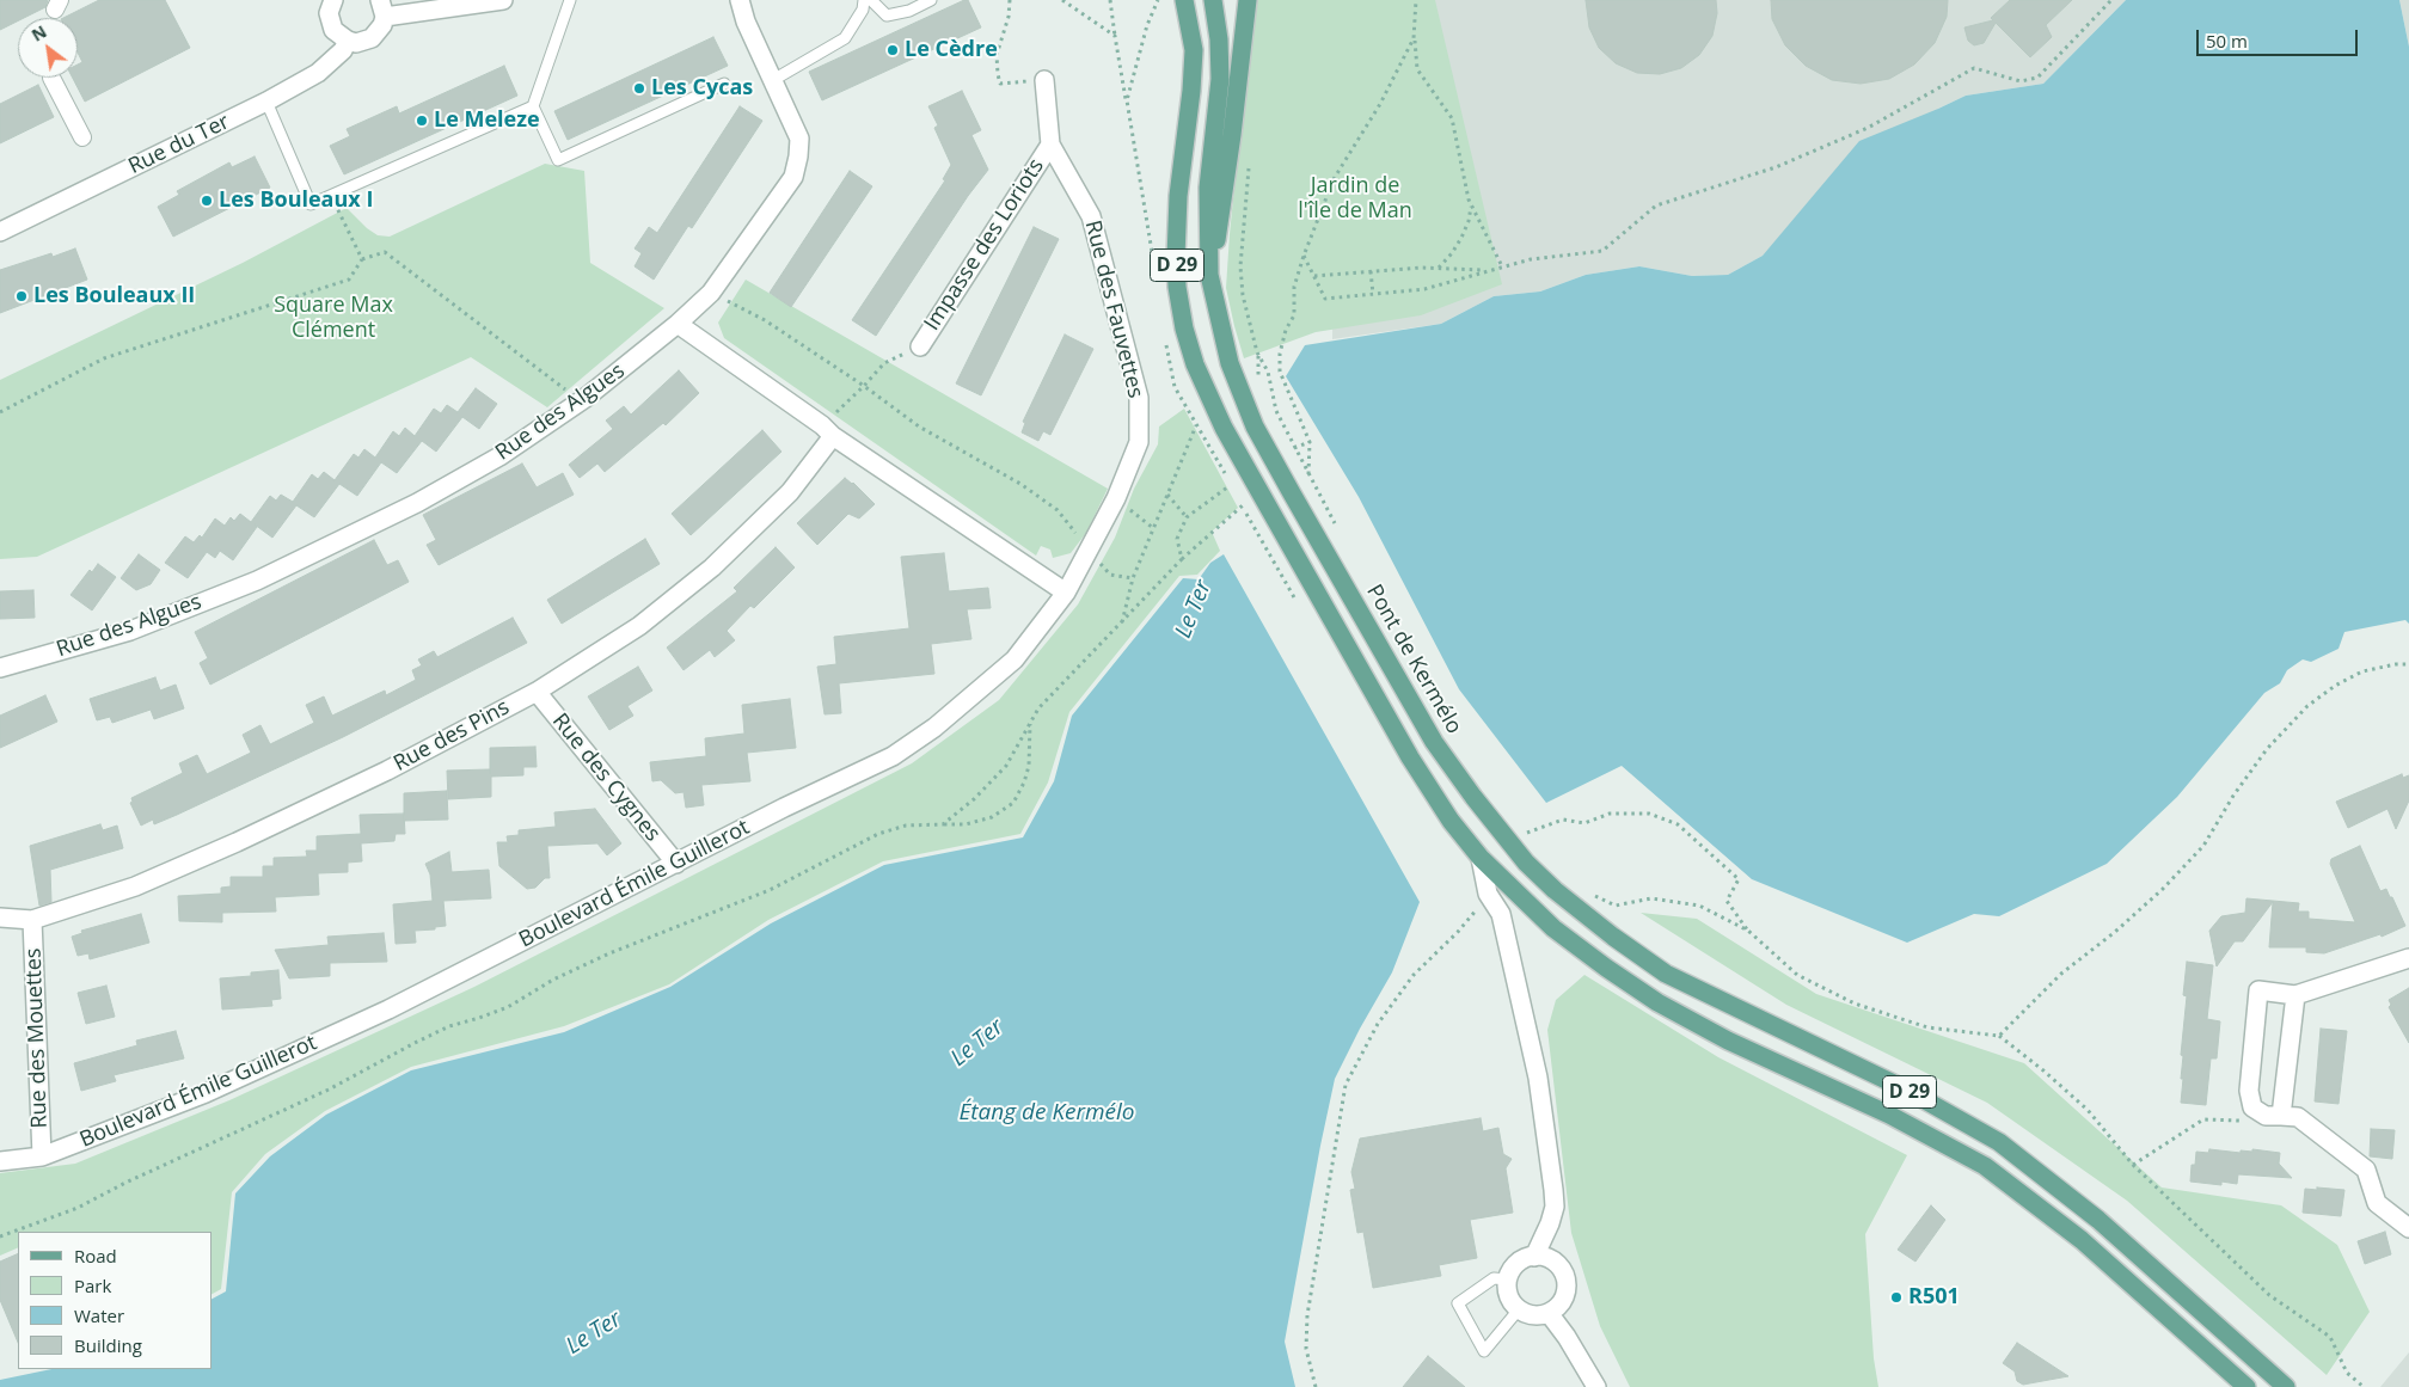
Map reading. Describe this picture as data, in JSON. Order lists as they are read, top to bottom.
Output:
{
  "streets": {
    "main road": ["D 29", "Pont de Kermélo"],
    "street": [
      "Rue du Ter",
      "Impasse des Loriots",
      "Rue des Fauvettes",
      "Rue des Algues",
      "Rue des Pins",
      "Rue des Cygnes",
      "Boulevard Émile Guillerot",
      "Rue des Mouettes"
    ]
  },
  "crossings": [
    ["Impasse des Loriots", "Rue des Fauvettes"],
    ["D 29", "Pont de Kermélo"],
    ["Rue des Fauvettes", "Boulevard Émile Guillerot"],
    ["Rue des Pins", "Rue des Cygnes"],
    ["Rue des Pins", "Rue des Mouettes"],
    ["Rue des Cygnes", "Boulevard Émile Guillerot"],
    ["Boulevard Émile Guillerot", "Rue des Mouettes"]
  ],
  "water": ["Le Ter", "Étang de Kermélo"],
  "parks": ["Jardin de l'île de Man", "Square Max Clément"],
  "places": [
    "Le Cèdre",
    "Les Cycas",
    "Le Meleze",
    "Les Bouleaux I",
    "Les Bouleaux II",
    "R501"
  ],
  "legend": [
    "Road",
    "Park",
    "Water",
    "Building"
  ],
  "scale_bar": "50 m",
  "north": "top left"
}
